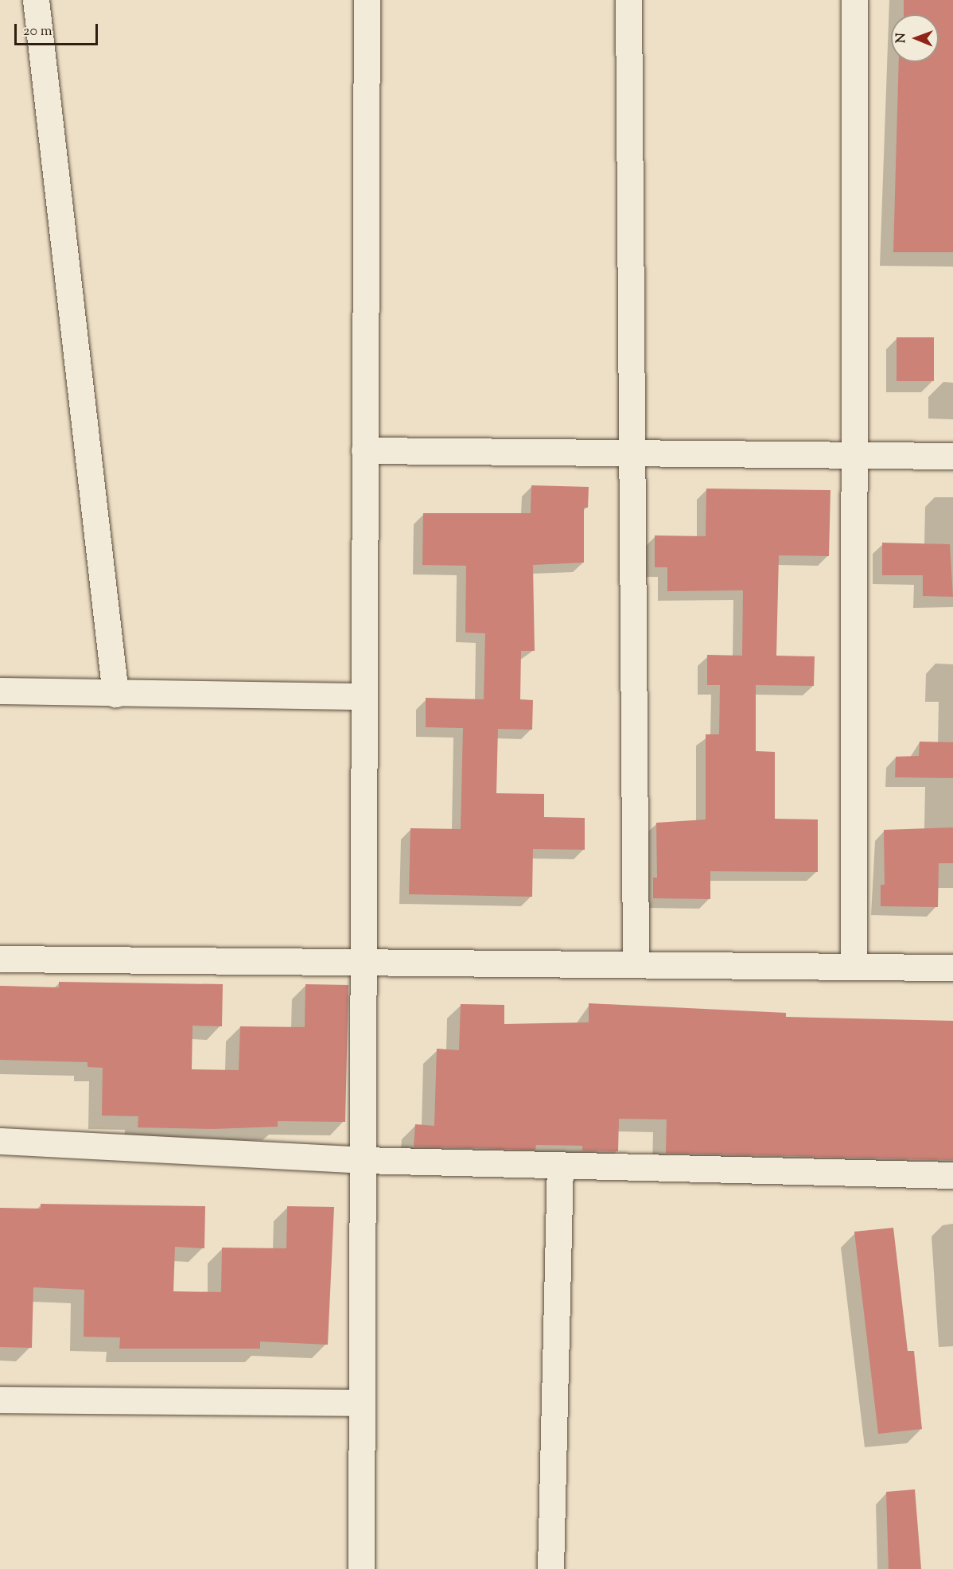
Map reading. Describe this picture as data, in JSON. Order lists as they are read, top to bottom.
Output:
{
  "scale_bar": "20 m",
  "north": "left"
}
